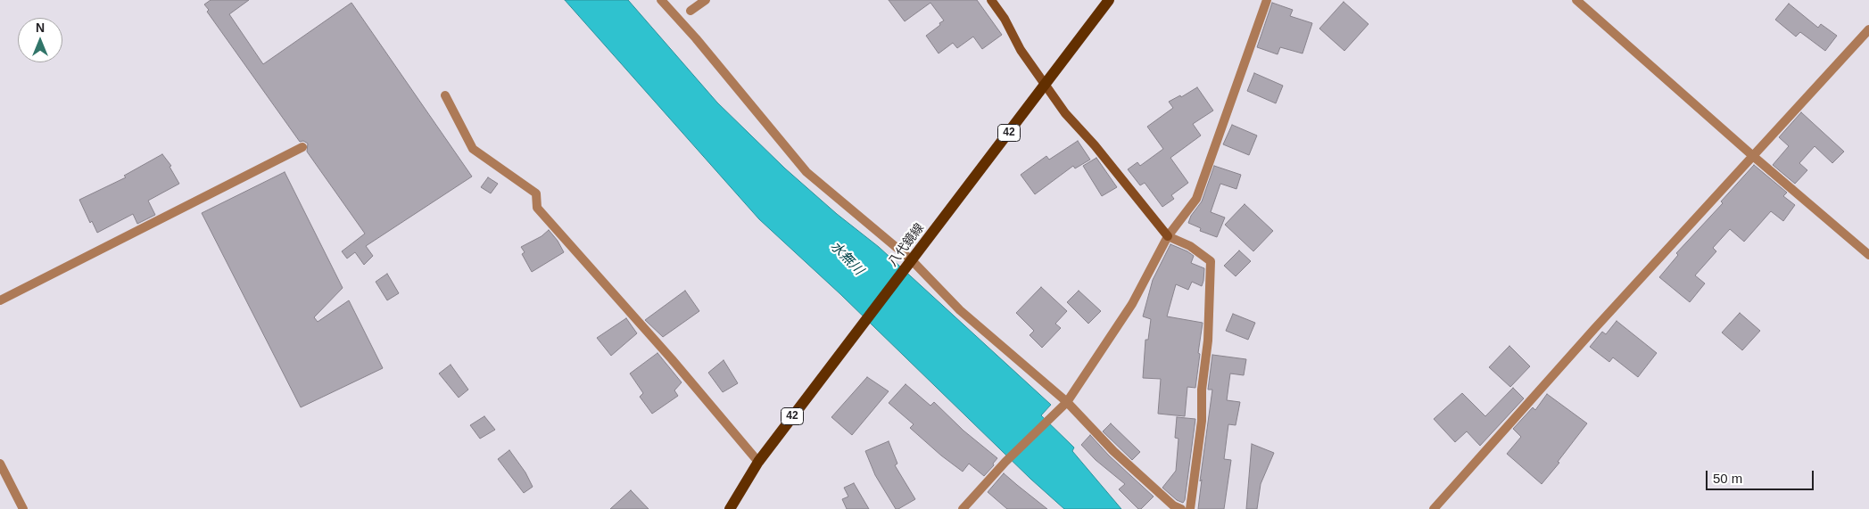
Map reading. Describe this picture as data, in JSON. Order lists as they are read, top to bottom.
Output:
{
  "streets": {
    "main road": ["42", "八代鏡線"]
  },
  "water": ["水無川"],
  "scale_bar": "50 m",
  "north": "top"
}
